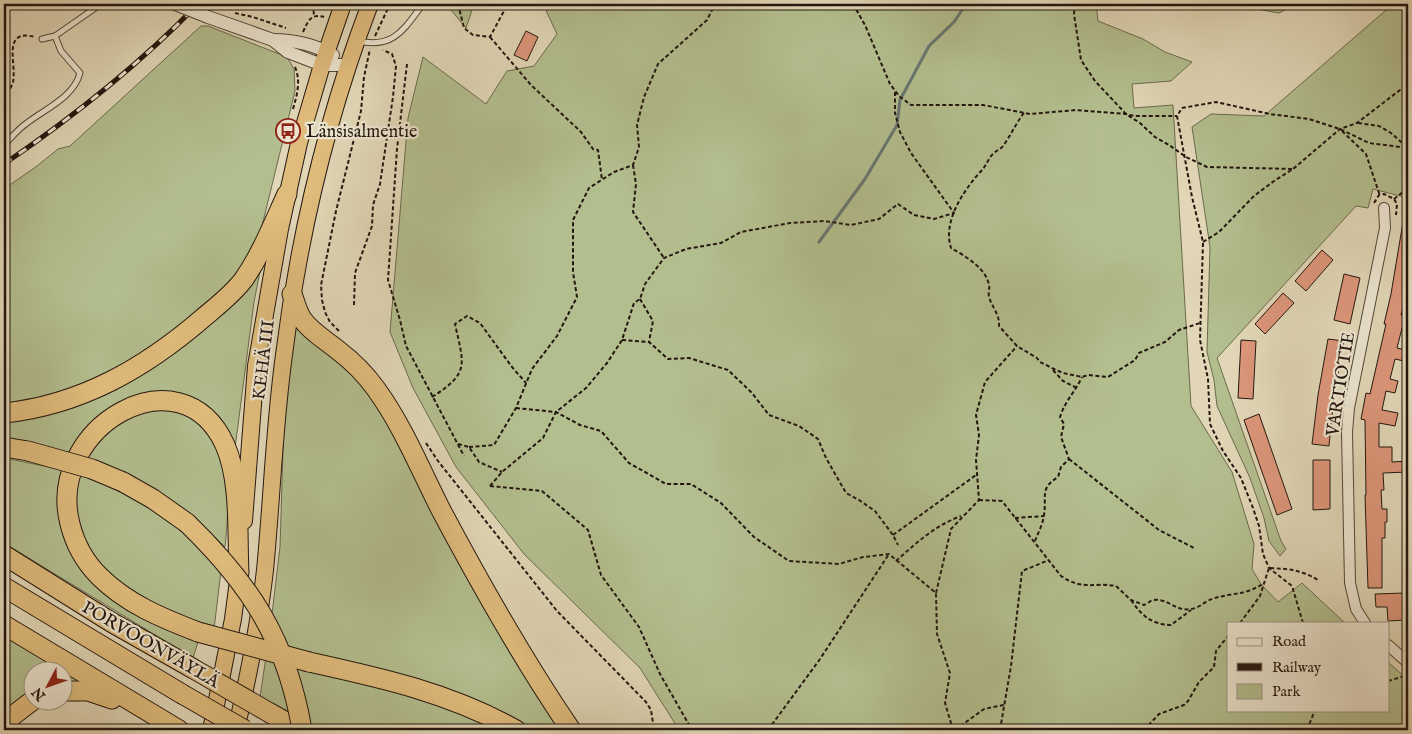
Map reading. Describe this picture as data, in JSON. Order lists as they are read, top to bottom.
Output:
{
  "streets": {
    "highway": ["KEHÄ III", "PORVOONVÄYLÄ"],
    "street": ["VARTIOTIE"]
  },
  "places": {
    "bus stop": ["Länsisalmentie"]
  },
  "legend": ["Road", "Railway", "Park"],
  "north": "bottom left"
}
